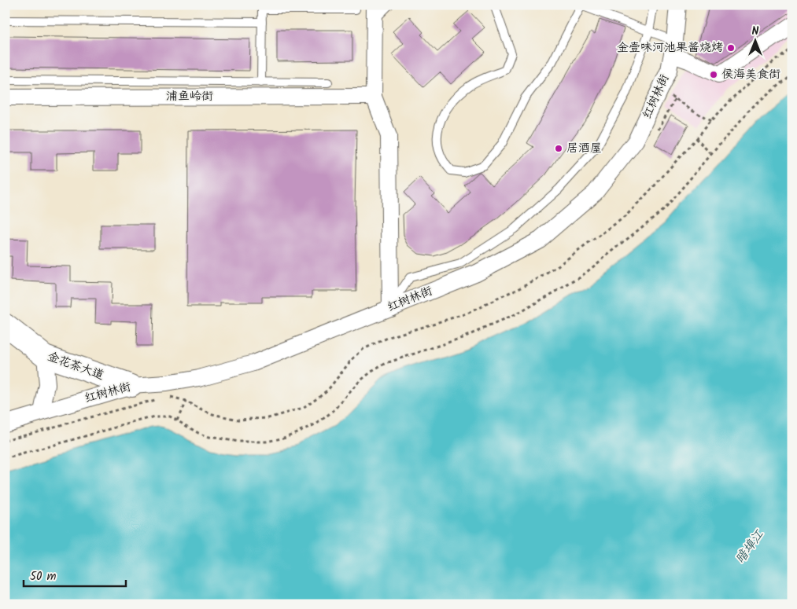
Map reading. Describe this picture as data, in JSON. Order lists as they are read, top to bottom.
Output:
{
  "streets": {
    "street": ["浦鱼岭街", "红树林街", "金花茶大道"]
  },
  "crossings": [
    ["红树林街", "金花茶大道"]
  ],
  "water": ["暗埠江"],
  "places": ["金壹味河池果酱烧烤", "侯海美食街", "居酒屋"],
  "scale_bar": "50 m",
  "north": "top"
}
